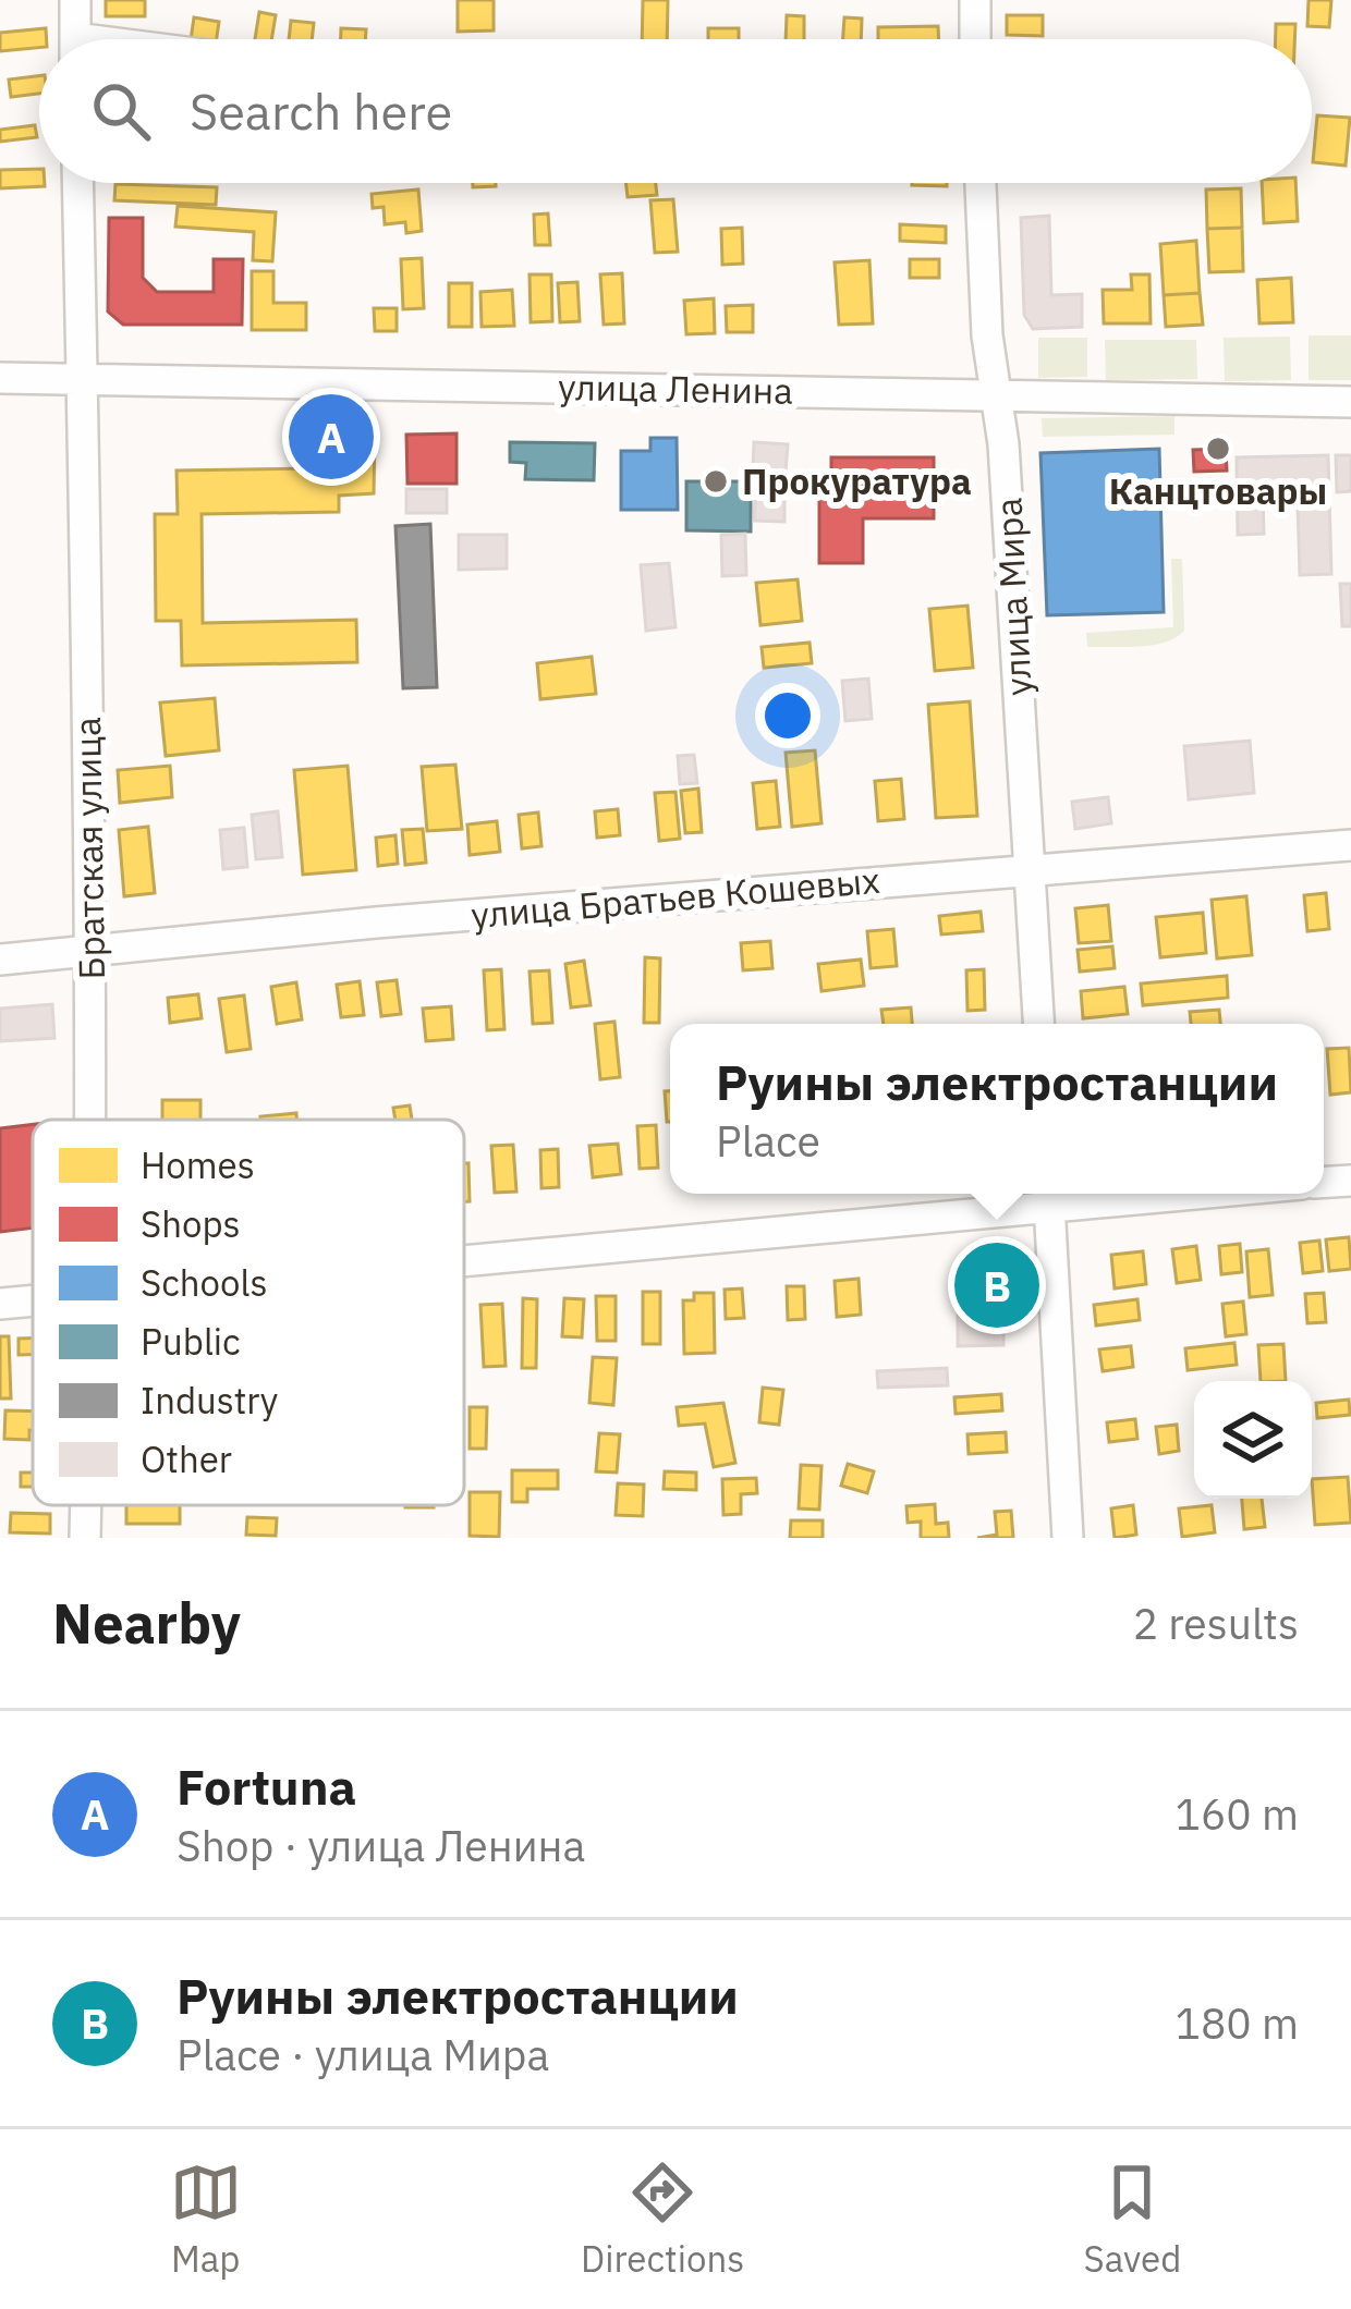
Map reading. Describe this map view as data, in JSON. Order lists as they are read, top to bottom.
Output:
{
  "streets": {
    "street": [
      "улица Ленина",
      "улица Мира",
      "Братская улица",
      "улица Братьев Кошевых"
    ]
  },
  "crossings": [
    ["улица Ленина", "улица Мира"],
    ["улица Ленина", "Братская улица"],
    ["улица Мира", "улица Братьев Кошевых"],
    ["Братская улица", "улица Братьев Кошевых"]
  ],
  "places": ["Канцтовары", "Прокуратура"],
  "legend": [
    "Homes",
    "Shops",
    "Schools",
    "Public",
    "Industry",
    "Other"
  ],
  "page": {
    "search": "Search here",
    "pins": ["A", "B"],
    "popup": ["Руины электростанции", "Place"],
    "heading": ["Nearby", "2 results"],
    "list": [
      {
        "mark": "A",
        "name": "Fortuna",
        "note": "Shop · улица Ленина",
        "value": "160 m"
      },
      {
        "mark": "B",
        "name": "Руины электростанции",
        "note": "Place · улица Мира",
        "value": "180 m"
      }
    ],
    "nav": ["Map", "Directions", "Saved"]
  }
}
